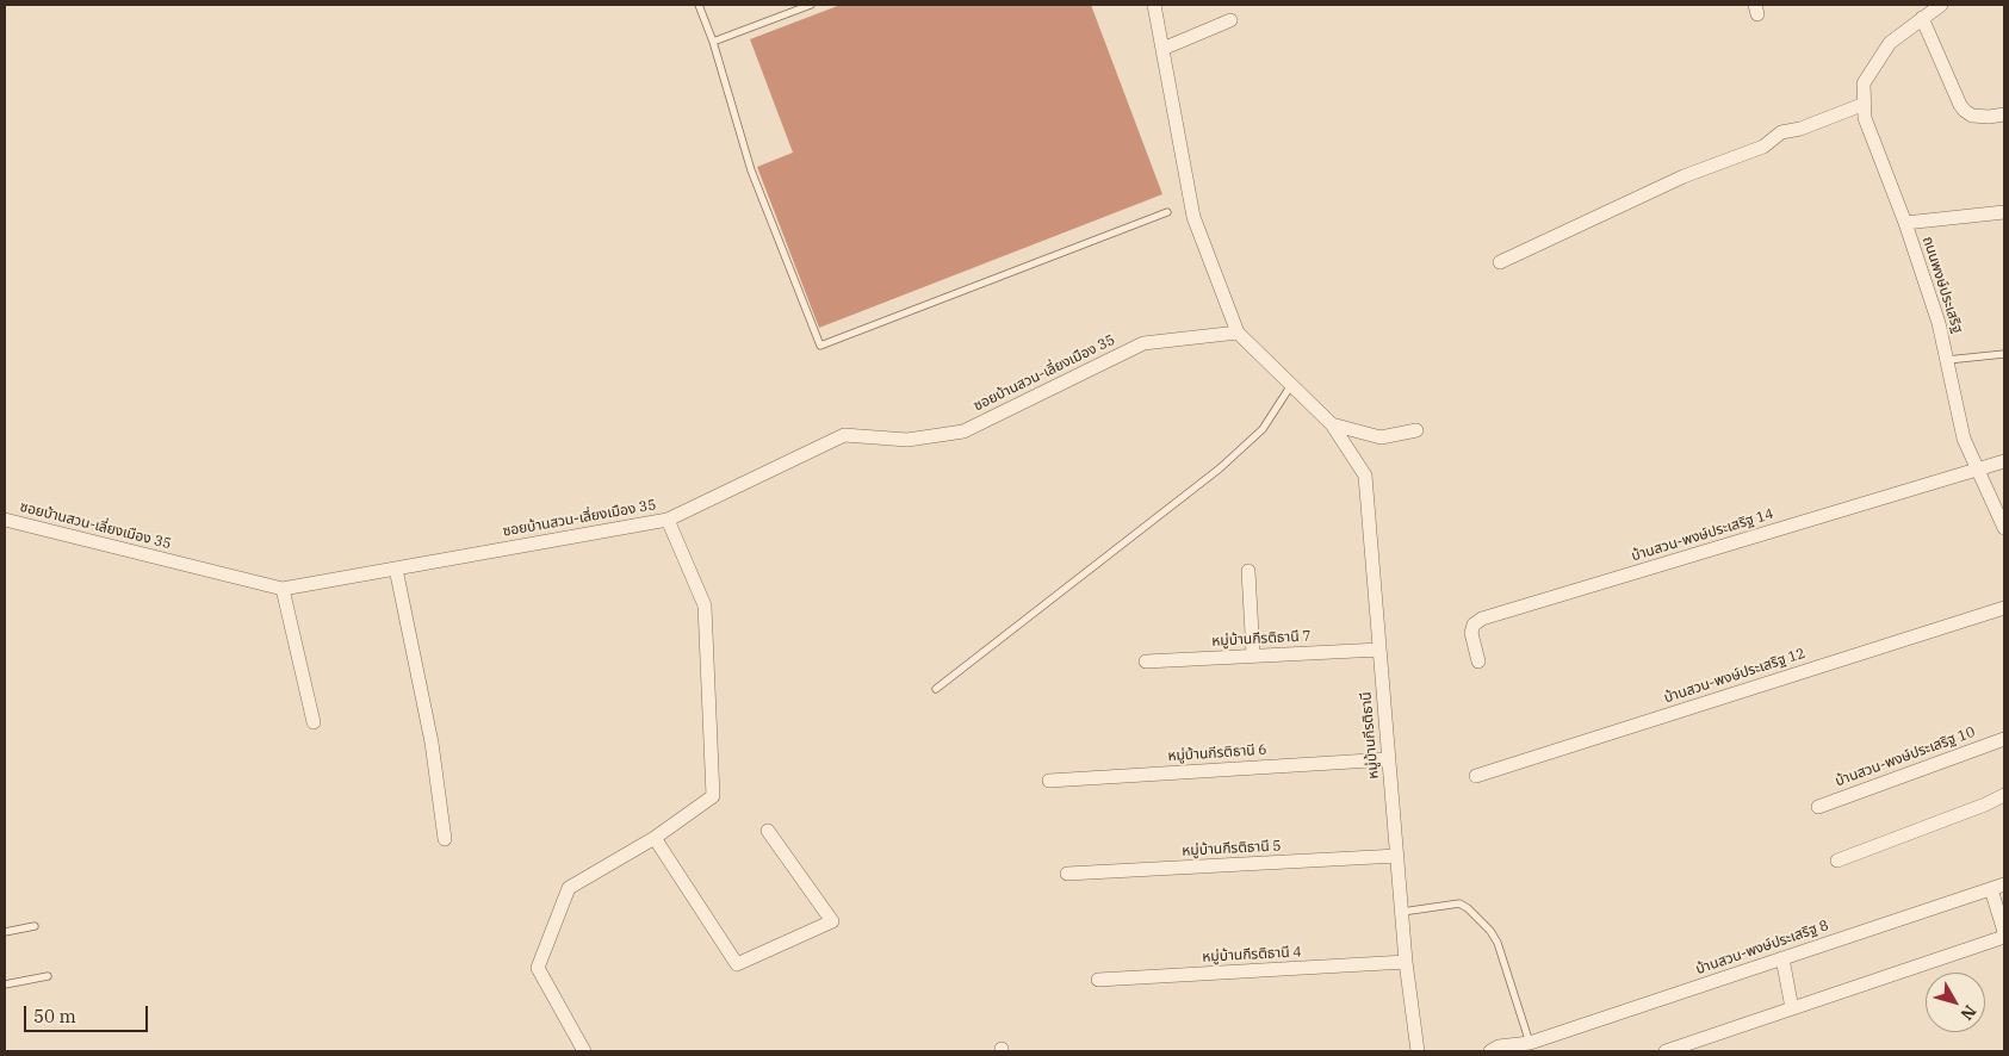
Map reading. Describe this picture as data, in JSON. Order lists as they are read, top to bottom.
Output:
{
  "streets": {
    "street": [
      "ถนนพงษ์ประเสริฐ",
      "ซอยบ้านสวน-เลี่ยงเมือง 35",
      "บ้านสวน-พงษ์ประเสริฐ 14",
      "หมู่บ้านกีรติธานี 7",
      "บ้านสวน-พงษ์ประเสริฐ 12",
      "หมู่บ้านกีรติธานี",
      "หมู่บ้านกีรติธานี 6",
      "บ้านสวน-พงษ์ประเสริฐ 10",
      "หมู่บ้านกีรติธานี 5",
      "บ้านสวน-พงษ์ประเสริฐ 8",
      "หมู่บ้านกีรติธานี 4"
    ]
  },
  "crossings": [
    ["ถนนพงษ์ประเสริฐ", "บ้านสวน-พงษ์ประเสริฐ 14"],
    ["ซอยบ้านสวน-เลี่ยงเมือง 35", "หมู่บ้านกีรติธานี"],
    ["หมู่บ้านกีรติธานี 7", "หมู่บ้านกีรติธานี"],
    ["หมู่บ้านกีรติธานี", "หมู่บ้านกีรติธานี 6"],
    ["หมู่บ้านกีรติธานี", "หมู่บ้านกีรติธานี 5"],
    ["หมู่บ้านกีรติธานี", "หมู่บ้านกีรติธานี 4"]
  ],
  "scale_bar": "50 m",
  "north": "bottom right"
}
